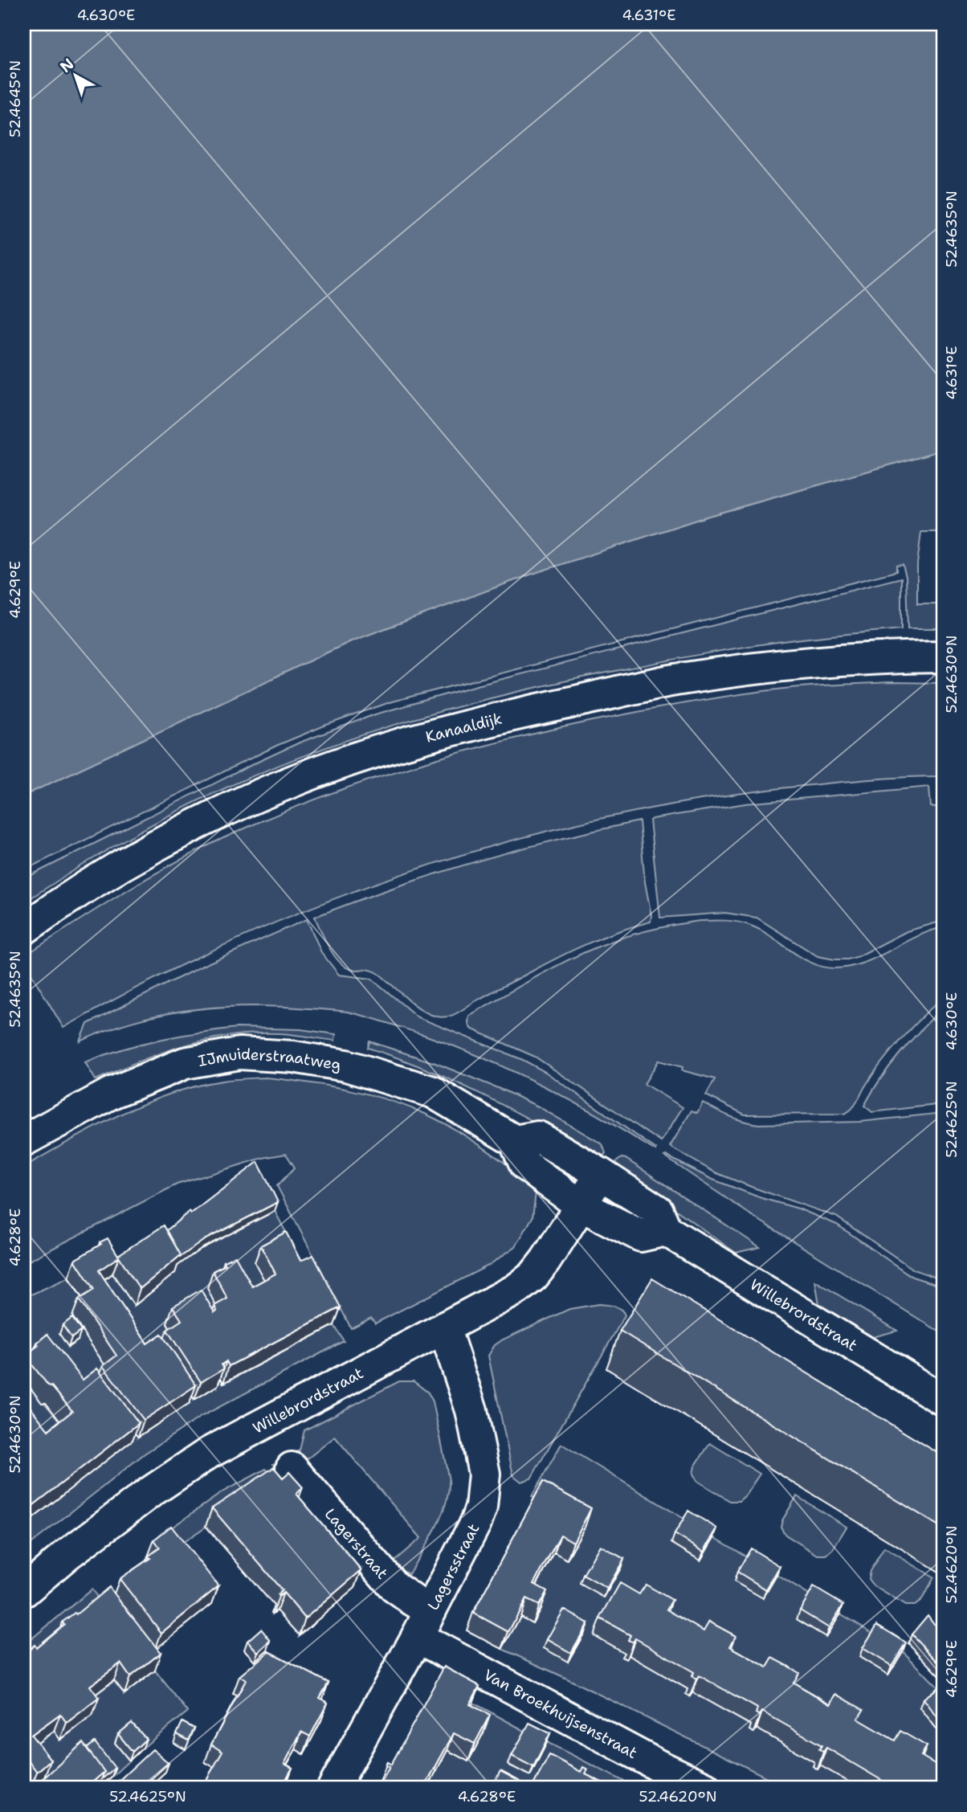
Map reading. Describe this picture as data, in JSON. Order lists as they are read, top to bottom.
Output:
{
  "streets": {
    "street": [
      "Kanaaldijk",
      "IJmuiderstraatweg",
      "Willebrordstraat",
      "Lagerstraat",
      "Lagersstraat",
      "Van Broekhuijsenstraat"
    ]
  },
  "crossings": [
    ["Willebrordstraat", "Lagersstraat"],
    ["Lagerstraat", "Lagersstraat"],
    ["Lagerstraat", "Van Broekhuijsenstraat"],
    ["Lagersstraat", "Van Broekhuijsenstraat"]
  ],
  "north": "top left",
  "coordinates": [
    "4.630°E",
    "4.631°E",
    "52.4645°N",
    "52.4635°N",
    "4.629°E",
    "52.4630°N",
    "52.4625°N",
    "4.628°E",
    "52.4620°N"
  ]
}
